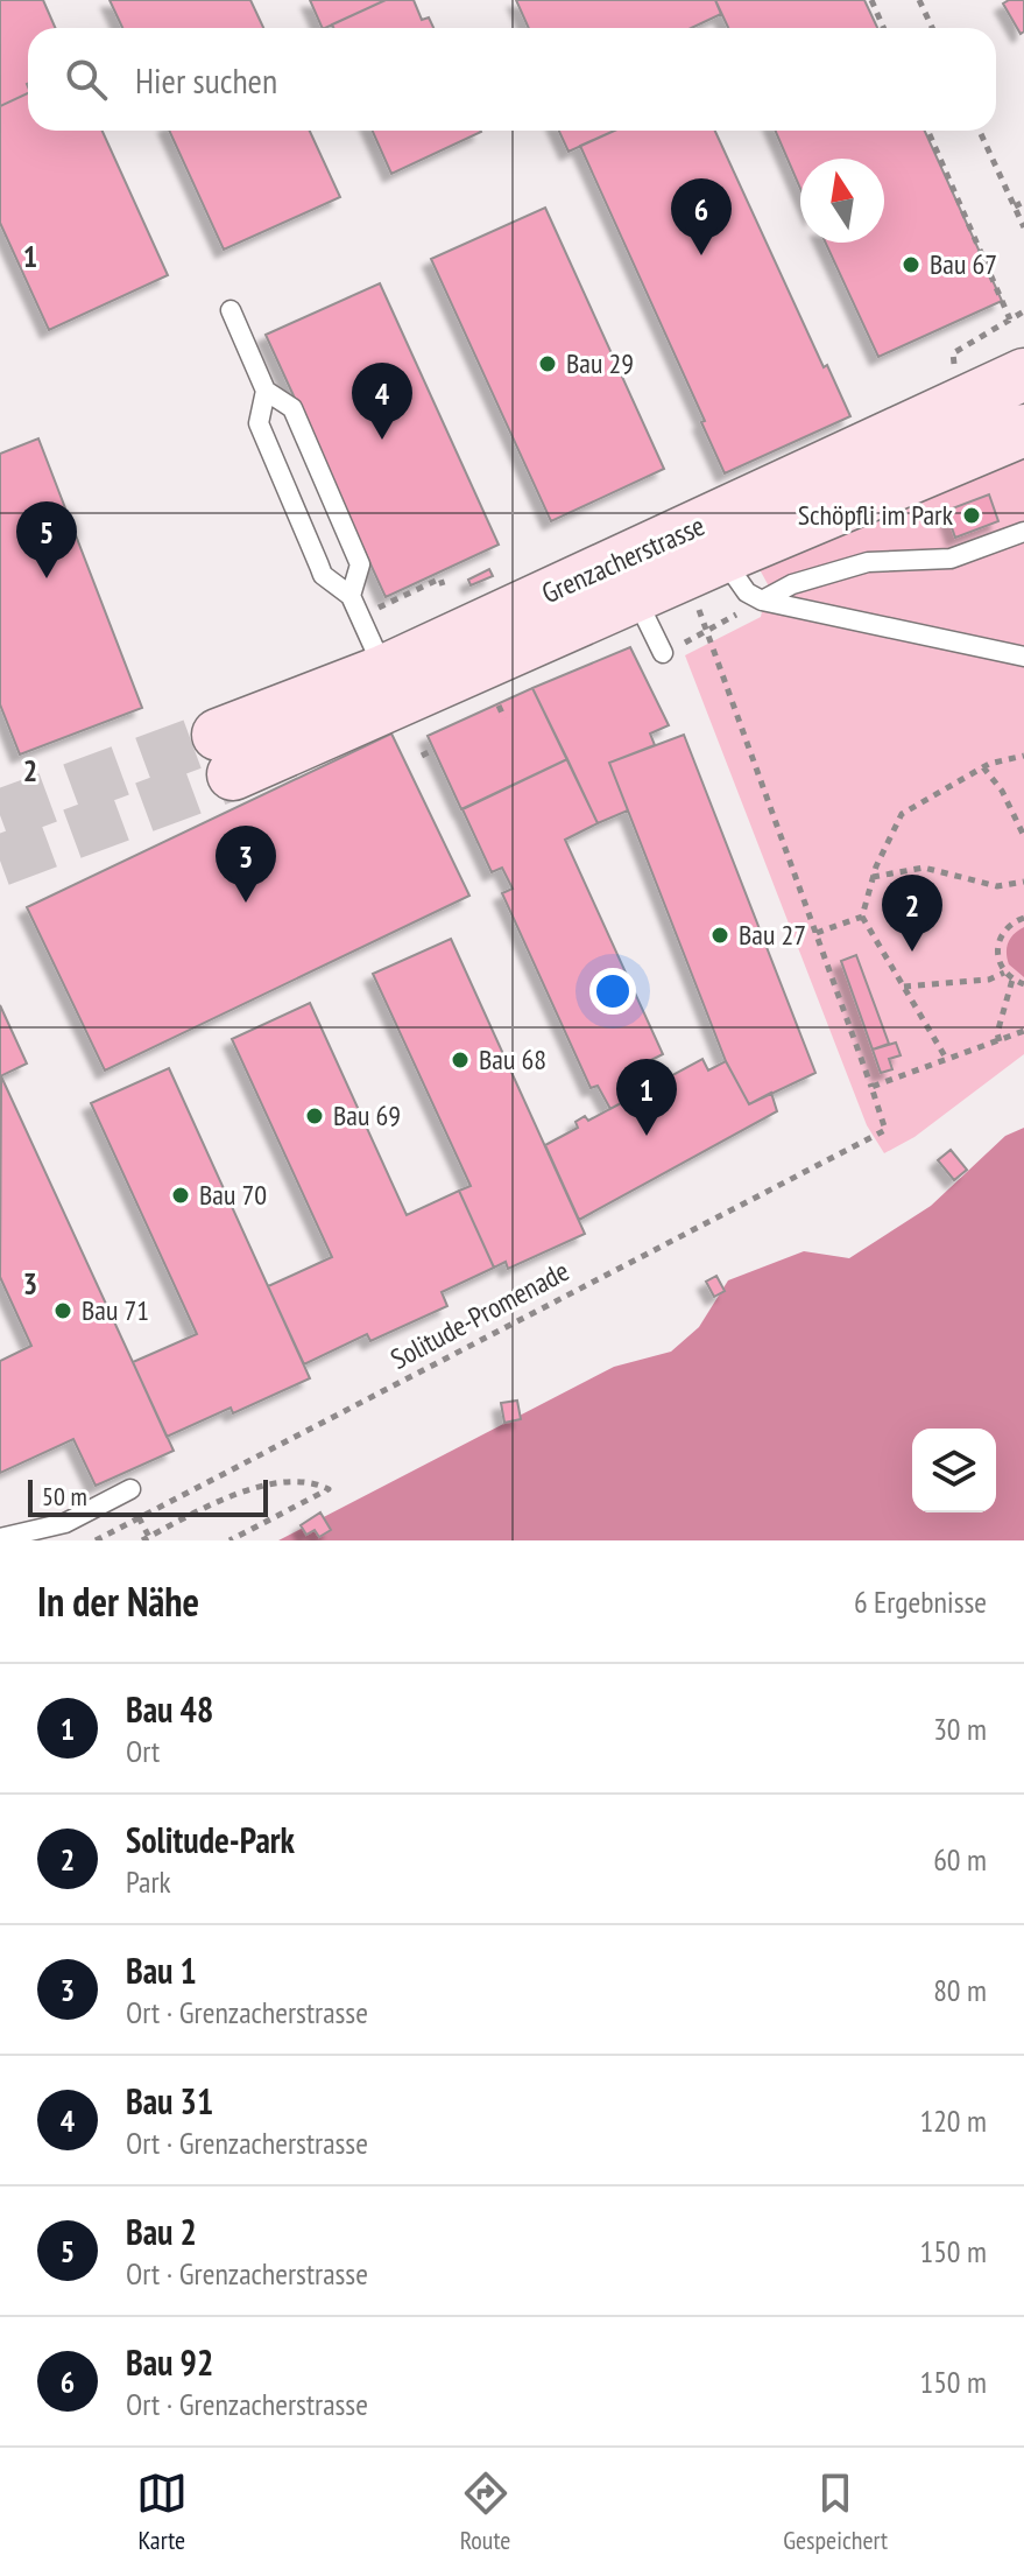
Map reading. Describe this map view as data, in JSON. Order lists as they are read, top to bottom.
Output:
{
  "streets": {
    "main road": ["Grenzacherstrasse"],
    "path": ["Solitude-Promenade"]
  },
  "places": [
    "Bau 67",
    "Bau 29",
    "Schöpfli im Park",
    "Bau 27",
    "Bau 68",
    "Bau 69",
    "Bau 70",
    "Bau 71"
  ],
  "scale_bar": "50 m",
  "north": "top",
  "page": {
    "search": "Hier suchen",
    "pins": [
      "6",
      "4",
      "5",
      "3",
      "2",
      "1"
    ],
    "scale": "50 m",
    "heading": ["In der Nähe", "6 Ergebnisse"],
    "list": [
      {
        "mark": "1",
        "name": "Bau 48",
        "note": "Ort",
        "value": "30 m"
      },
      {
        "mark": "2",
        "name": "Solitude-Park",
        "note": "Park",
        "value": "60 m"
      },
      {
        "mark": "3",
        "name": "Bau 1",
        "note": "Ort · Grenzacherstrasse",
        "value": "80 m"
      },
      {
        "mark": "4",
        "name": "Bau 31",
        "note": "Ort · Grenzacherstrasse",
        "value": "120 m"
      },
      {
        "mark": "5",
        "name": "Bau 2",
        "note": "Ort · Grenzacherstrasse",
        "value": "150 m"
      },
      {
        "mark": "6",
        "name": "Bau 92",
        "note": "Ort · Grenzacherstrasse",
        "value": "150 m"
      }
    ],
    "nav": ["Karte", "Route", "Gespeichert"]
  },
  "grid": {
    "rows": ["1", "2", "3"]
  }
}
